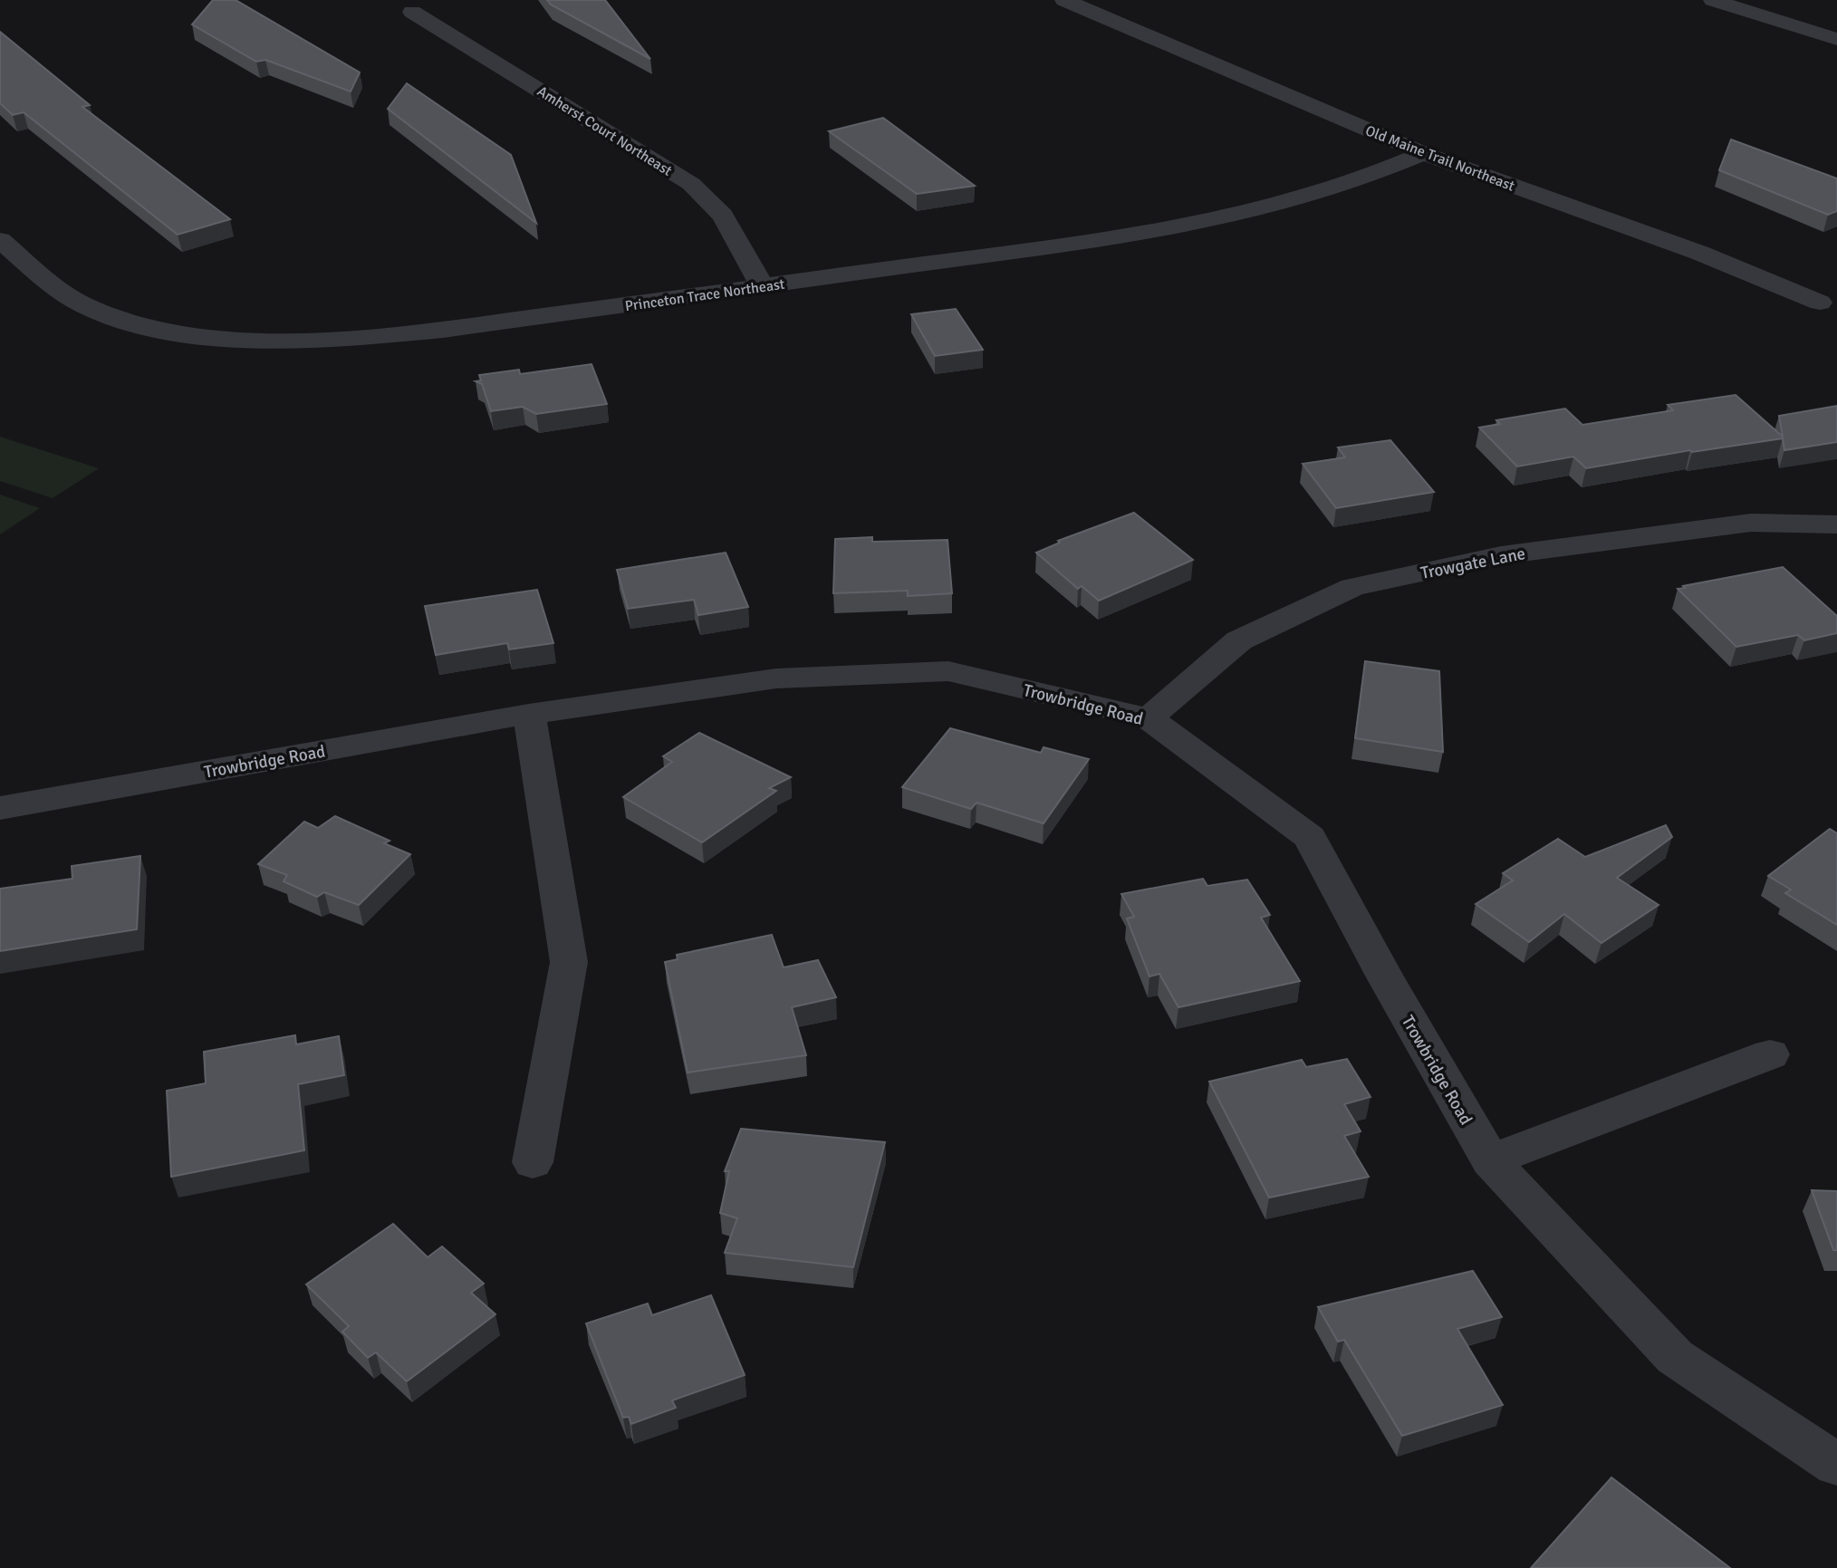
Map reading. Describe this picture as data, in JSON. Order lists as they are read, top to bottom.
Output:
{
  "streets": {
    "street": [
      "Amherst Court Northeast",
      "Old Maine Trail Northeast",
      "Princeton Trace Northeast",
      "Trowgate Lane",
      "Trowbridge Road"
    ]
  },
  "crossings": [
    ["Amherst Court Northeast", "Princeton Trace Northeast"],
    ["Old Maine Trail Northeast", "Princeton Trace Northeast"],
    ["Trowgate Lane", "Trowbridge Road"]
  ]
}
